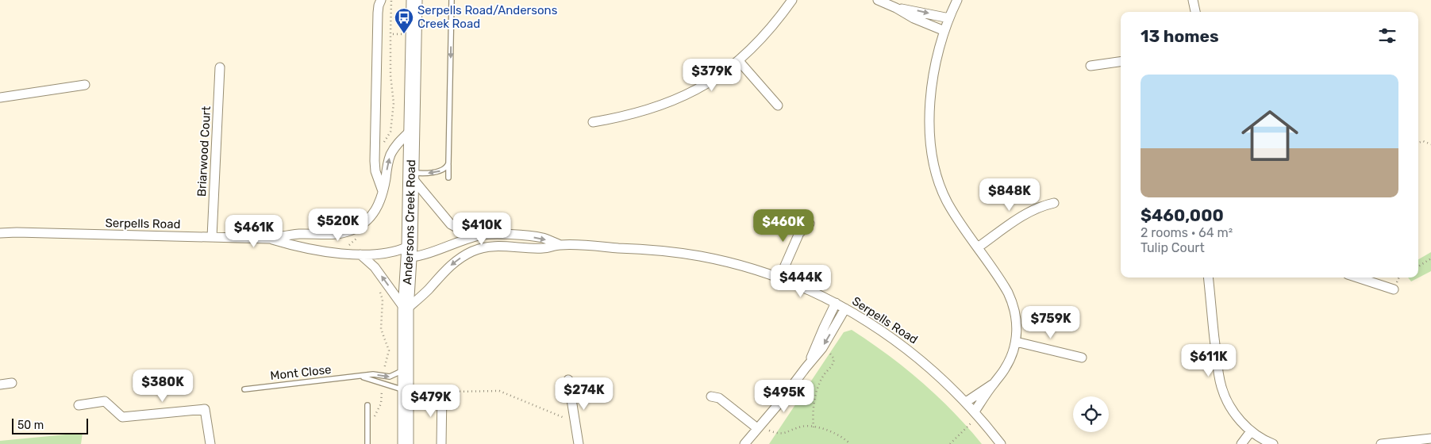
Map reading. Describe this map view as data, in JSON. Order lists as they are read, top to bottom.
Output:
{
  "streets": {
    "main road": ["Andersons Creek Road"],
    "street": ["Briarwood Court", "Serpells Road"],
    "lane": ["Mont Close"]
  },
  "crossings": [
    ["Briarwood Court", "Serpells Road"],
    ["Andersons Creek Road", "Serpells Road"],
    ["Andersons Creek Road", "Mont Close"]
  ],
  "places": {
    "bus stop": ["Serpells Road/Andersons Creek Road"]
  },
  "scale_bar": "50 m",
  "page": {
    "heading": "13 homes",
    "price": [
      "$379K",
      "$848K",
      "$520K",
      "$460K",
      "$410K",
      "$461K",
      "$444K",
      "$759K",
      "$611K",
      "$380K",
      "$274K",
      "$495K",
      "$479K"
    ],
    "list": [
      {
        "name": "$460,000",
        "note": "2 rooms · 64 m² · Tulip Court"
      }
    ],
    "scale": "50 m"
  }
}
